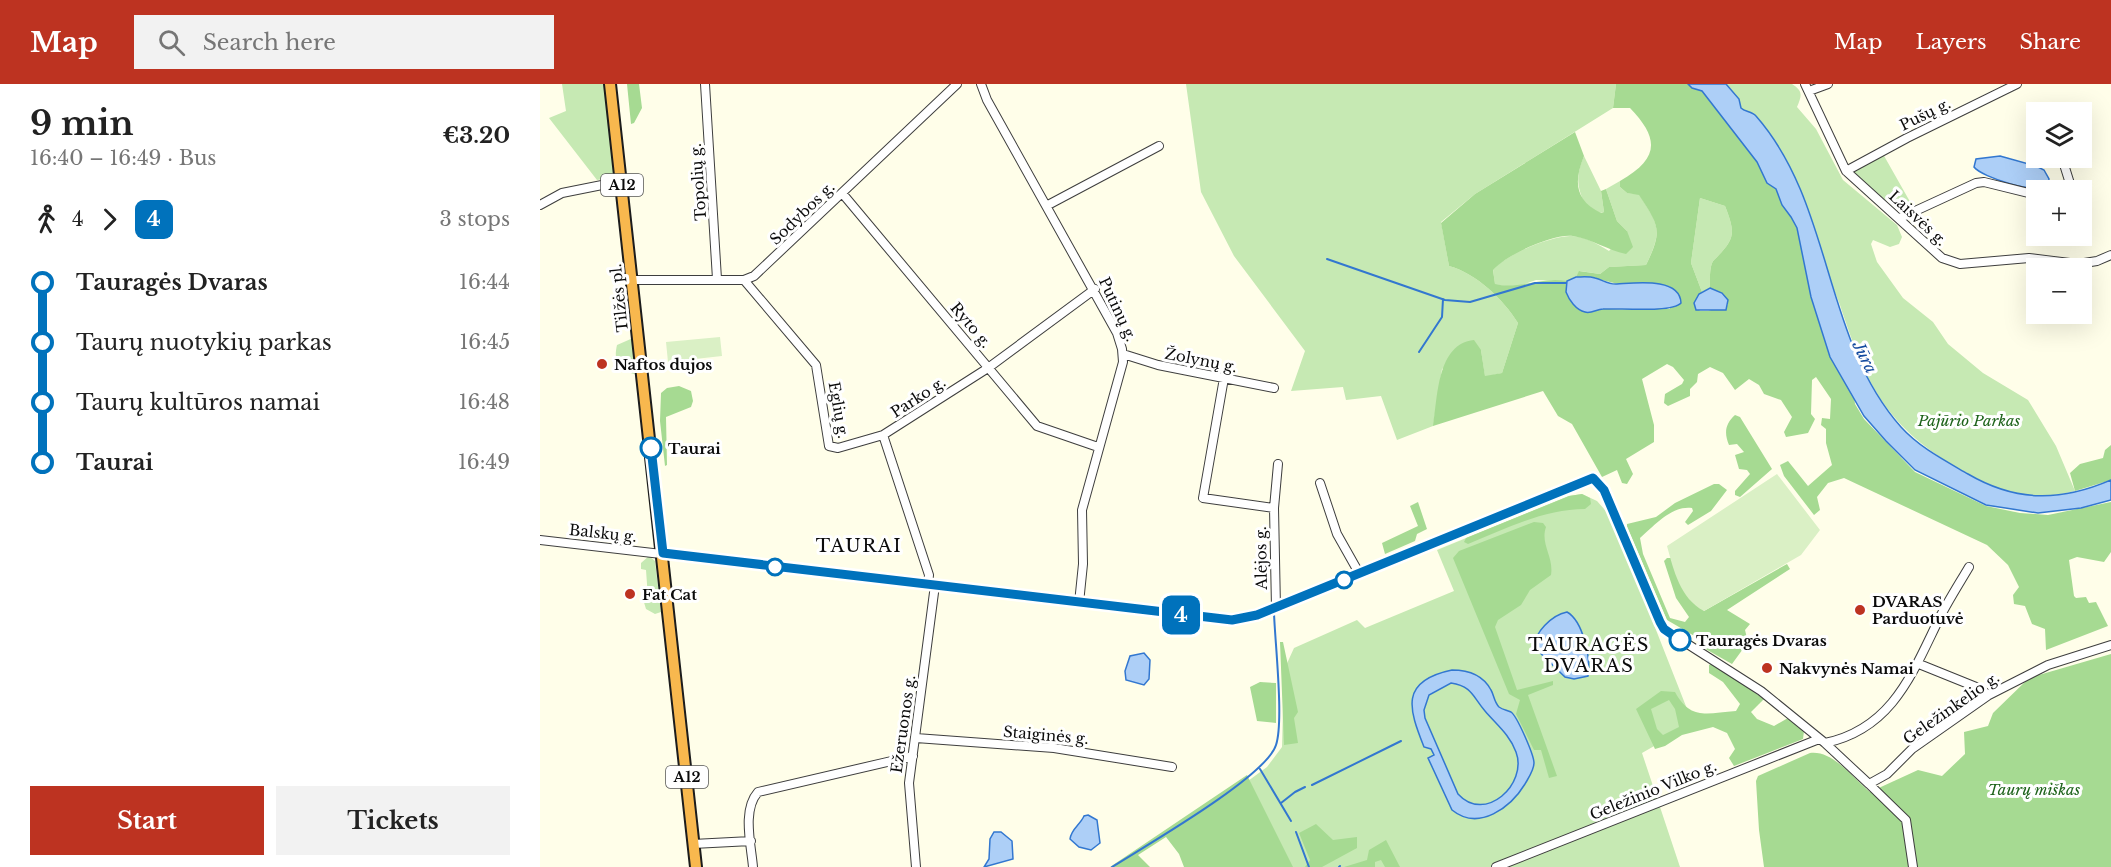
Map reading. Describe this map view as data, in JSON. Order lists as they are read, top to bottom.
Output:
{
  "streets": {
    "highway": ["A12", "Tilžės pl."],
    "street": [
      "Pušų g.",
      "Topolių g.",
      "Sodybos g.",
      "Laisvės g.",
      "Putinų g.",
      "Ryto g.",
      "Žolynų g.",
      "Parko g.",
      "Eglių g.",
      "Balskų g.",
      "Alėjos g.",
      "Geležinkelio g.",
      "Ežeruonos g.",
      "Staiginės g.",
      "Geležinio Vilko g."
    ]
  },
  "crossings": [
    ["Pušų g.", "Laisvės g."],
    ["Sodybos g.", "Ryto g."],
    ["Sodybos g.", "Eglių g."],
    ["Tilžės pl.", "Balskų g."],
    ["Tilžės pl.", "Alėjos g."],
    ["Putinų g.", "Ryto g."],
    ["Putinų g.", "Žolynų g."],
    ["Putinų g.", "Parko g."],
    ["Putinų g.", "Alėjos g."],
    ["Ryto g.", "Parko g."],
    ["Parko g.", "Eglių g."],
    ["Parko g.", "Alėjos g."],
    ["Parko g.", "Ežeruonos g."],
    ["Balskų g.", "Alėjos g."],
    ["Alėjos g.", "Ežeruonos g."],
    ["Ežeruonos g.", "Staiginės g."]
  ],
  "districts": ["TAURAI", "TAURAGĖS DVARAS"],
  "water": ["Jūra"],
  "parks": ["Pajūrio Parkas", "Taurų miškas"],
  "places": [
    "Naftos dujos",
    "Taurai",
    "Fat Cat",
    "DVARAS Parduotuvė",
    "Tauragės Dvaras",
    "Nakvynės Namai"
  ],
  "lines": ["bus line 4"],
  "page": {
    "header": "Map",
    "search": "Search here",
    "nav": ["Map", "Layers", "Share"],
    "heading": ["9 min", "16:40 – 16:49 · Bus", "€3.20"],
    "on_map": "4",
    "map_buttons": ["+", "−"],
    "legs": ["4", "4", "3 stops"],
    "list": [
      {
        "name": "Tauragės Dvaras",
        "value": "16:44"
      },
      {
        "name": "Taurų nuotykių parkas",
        "value": "16:45"
      },
      {
        "name": "Taurų kultūros namai",
        "value": "16:48"
      },
      {
        "name": "Taurai",
        "value": "16:49"
      }
    ],
    "buttons": ["Start", "Tickets"]
  }
}
